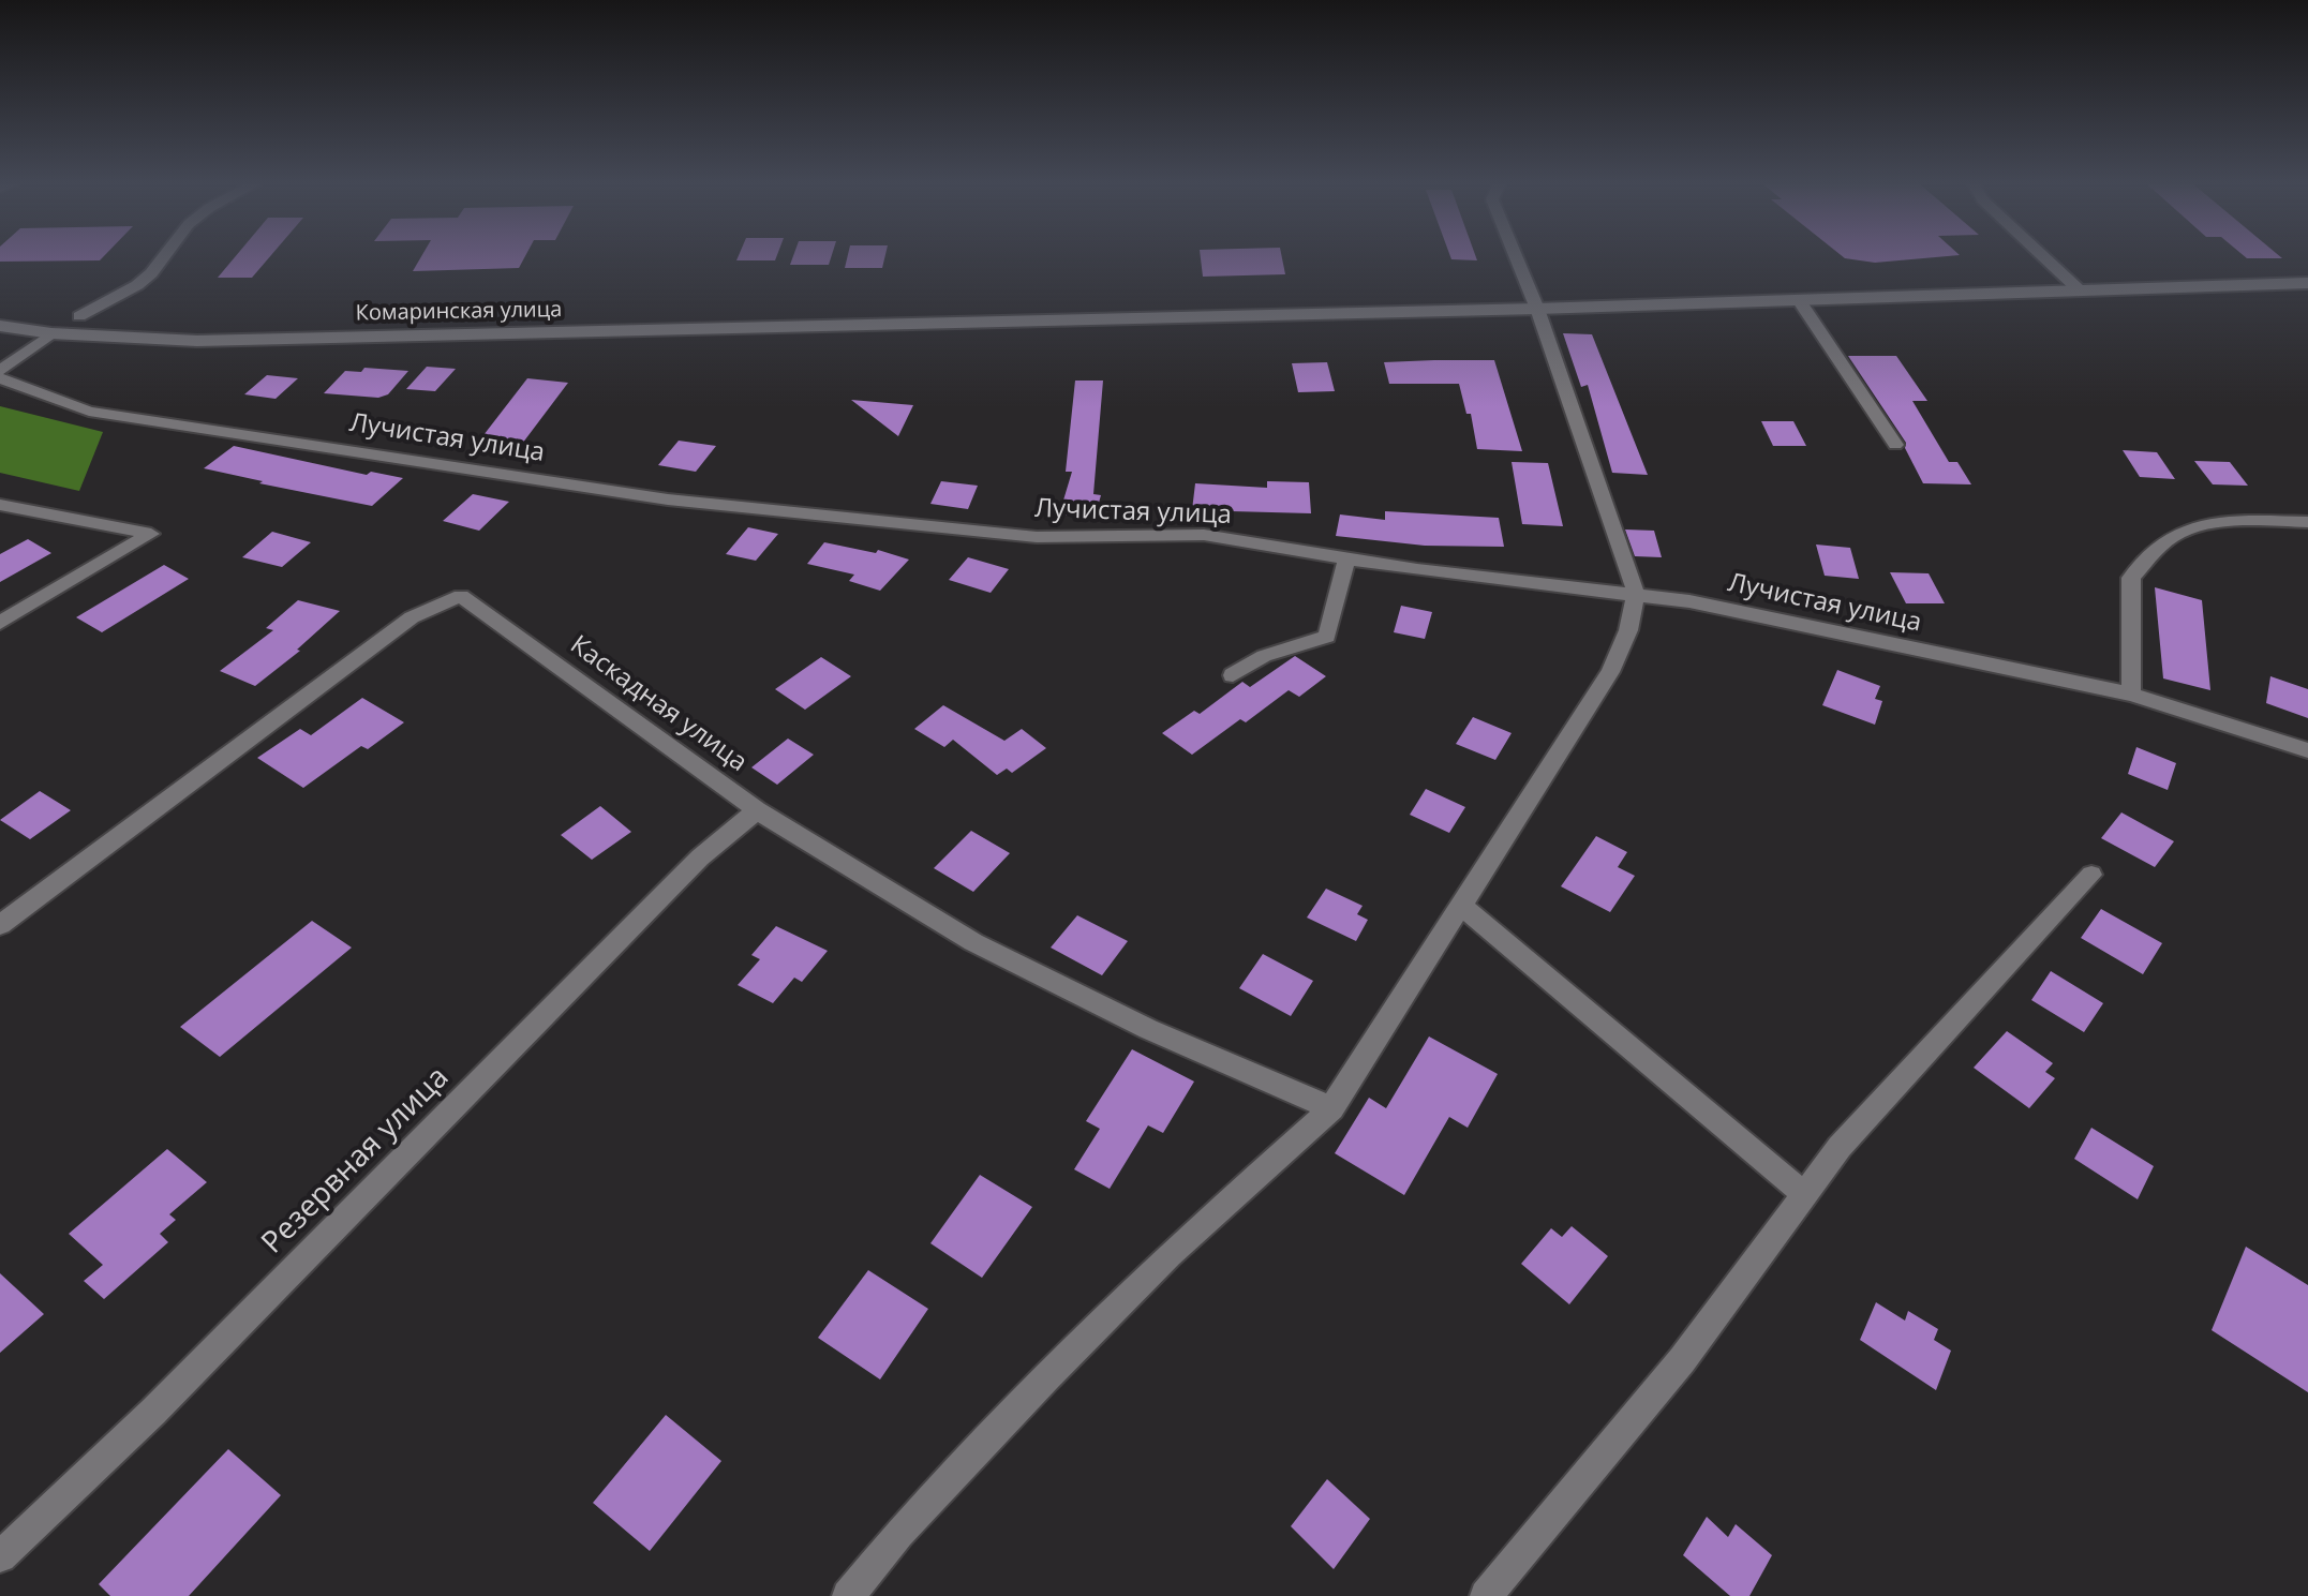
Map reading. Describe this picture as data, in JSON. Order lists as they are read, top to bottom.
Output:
{
  "streets": {
    "street": [
      "Комаринская улица",
      "Лучистая улица",
      "Каскадная улица",
      "Резервная улица"
    ]
  },
  "crossings": [
    ["Каскадная улица", "Резервная улица"]
  ]
}
